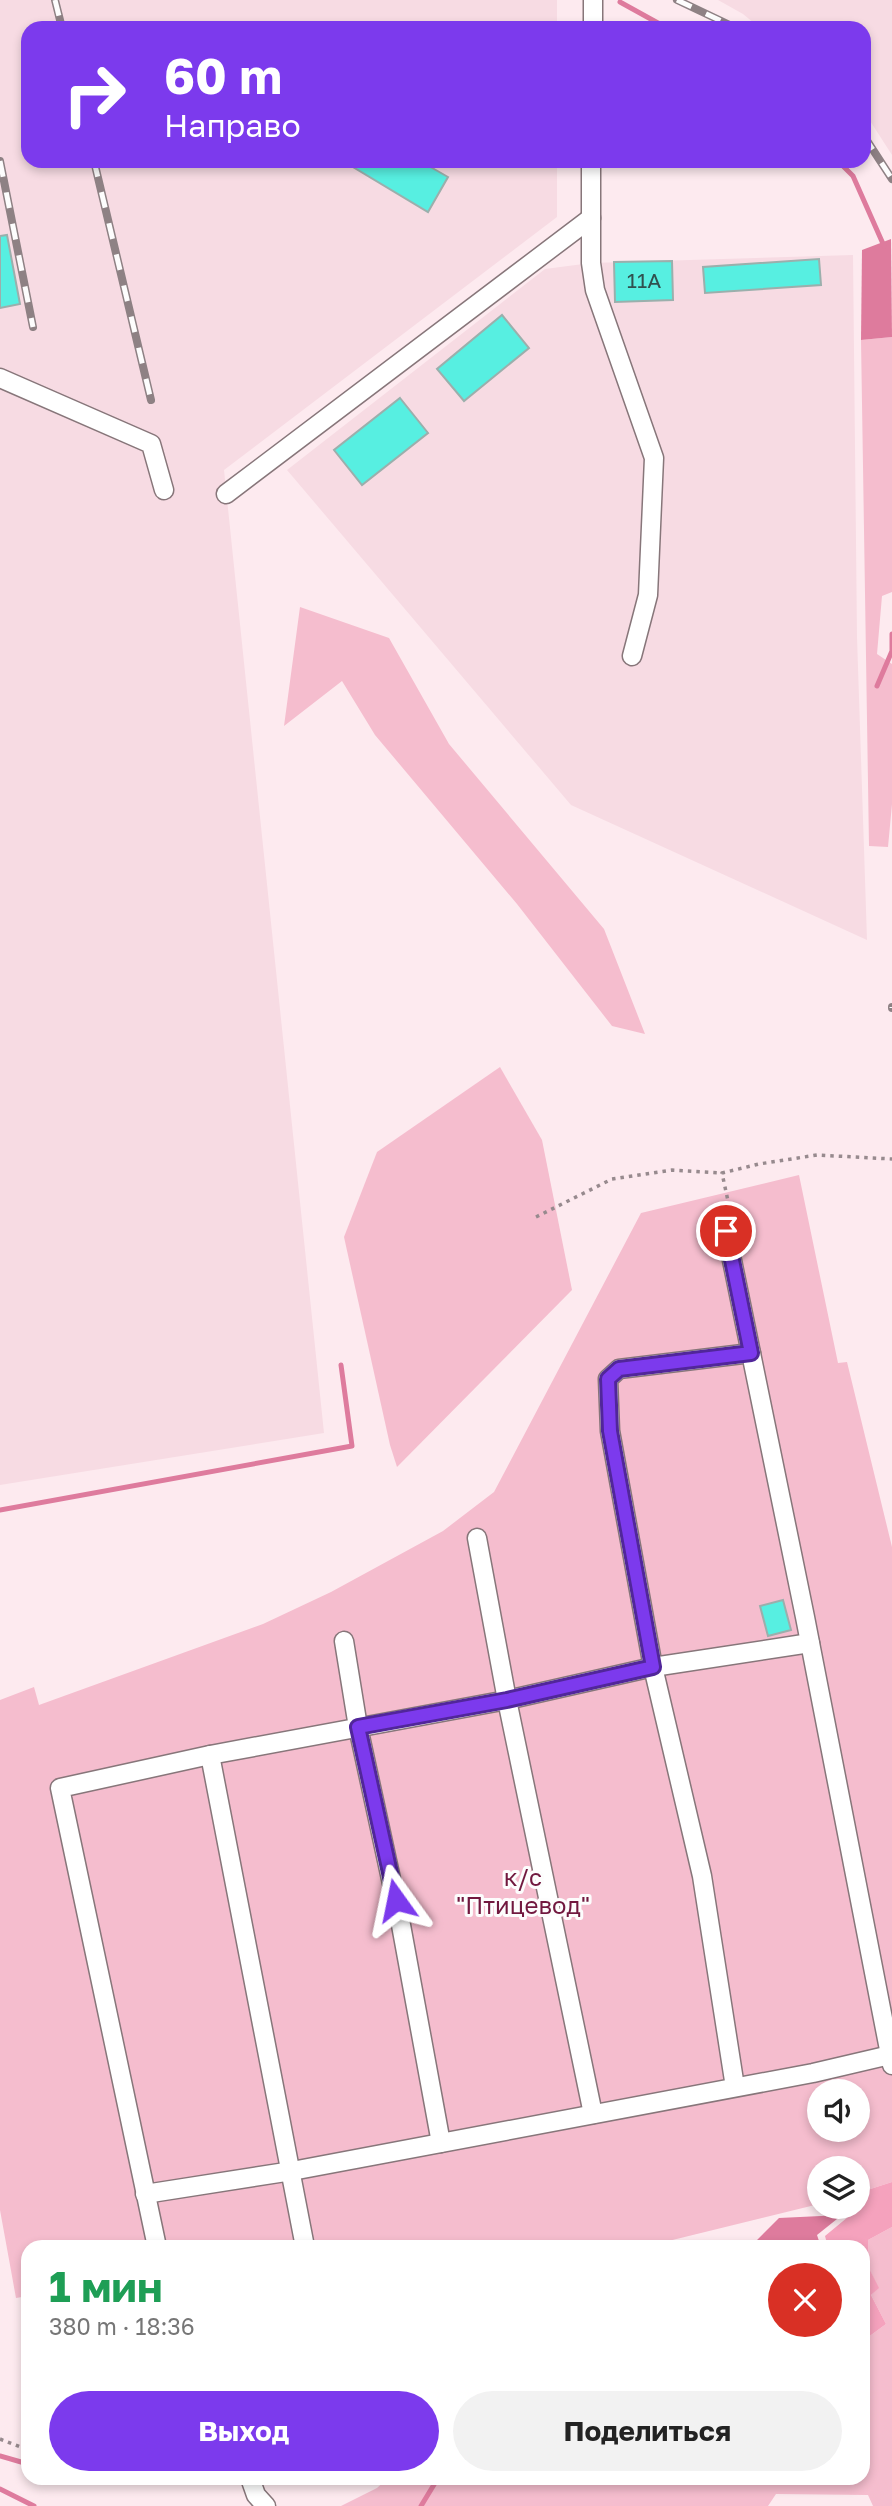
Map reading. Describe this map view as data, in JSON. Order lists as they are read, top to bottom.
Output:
{
  "parks": ["к/с \"Птицевод\""],
  "house_numbers": ["11А"],
  "page": {
    "turn": ["60 m", "Направо"],
    "heading": ["1 мин", "380 m · 18:36"],
    "buttons": ["Выход", "Поделиться"]
  }
}
